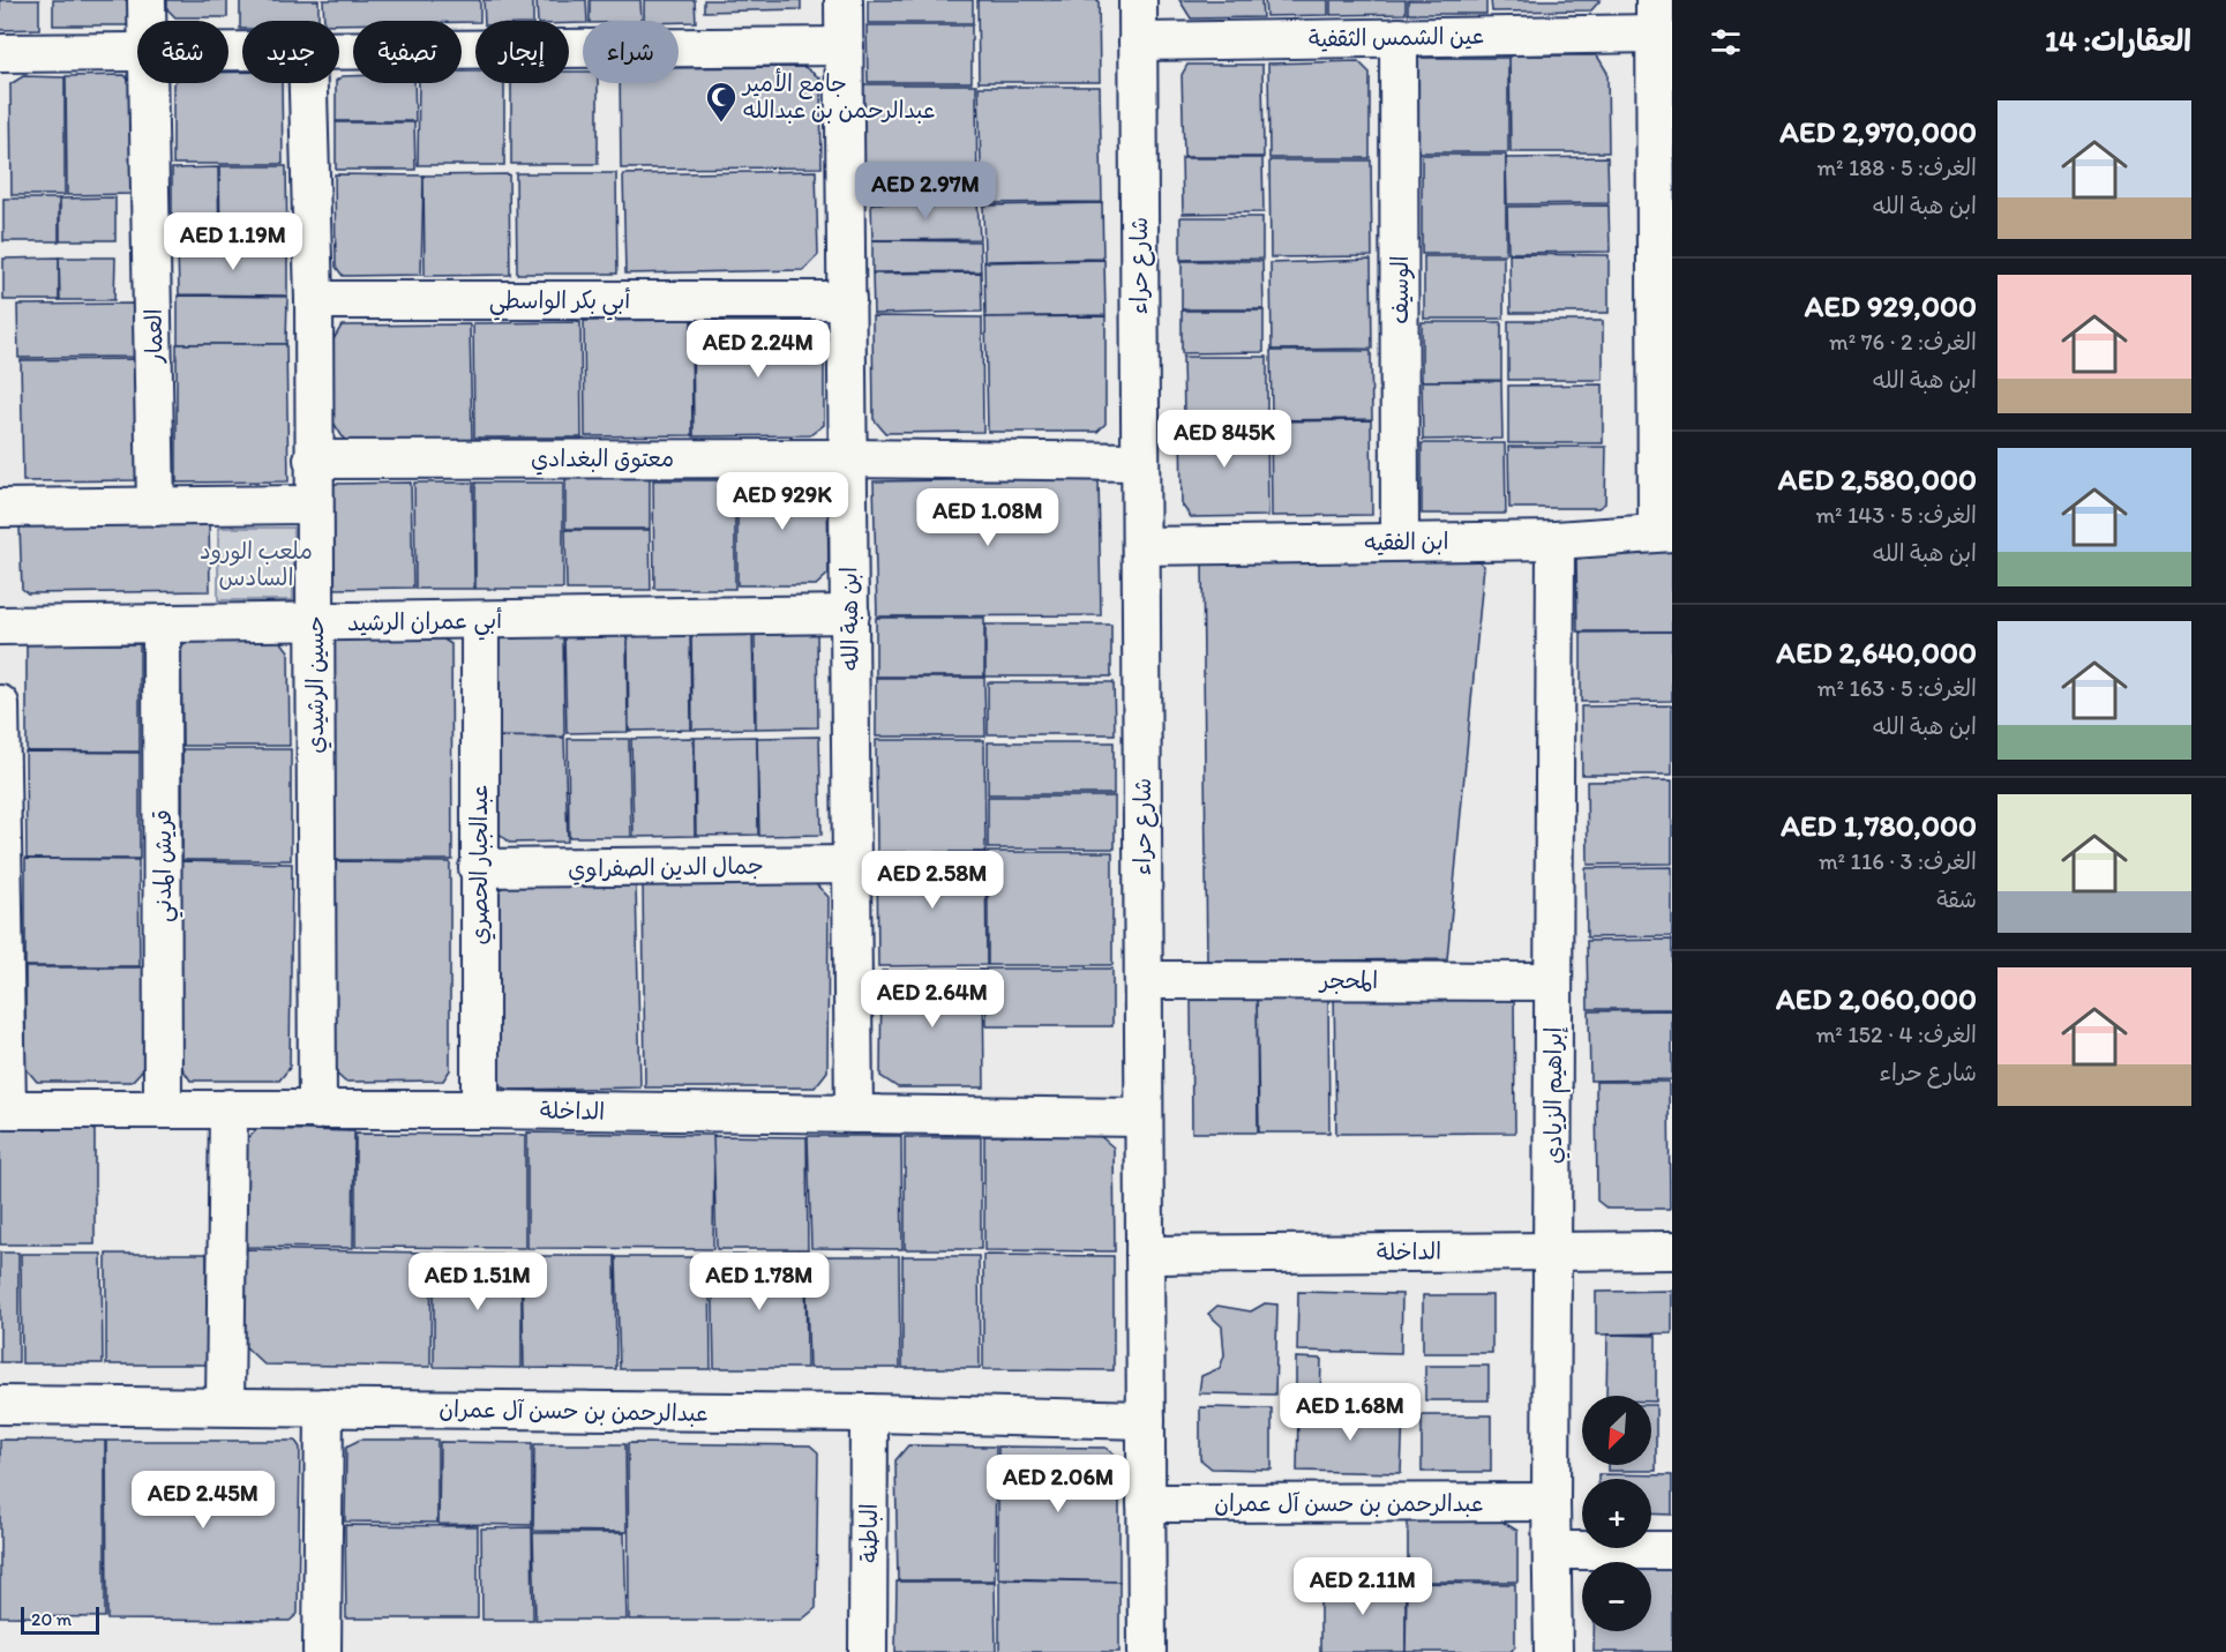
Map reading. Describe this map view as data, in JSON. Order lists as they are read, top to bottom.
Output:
{
  "streets": {
    "street": [
      "عين الشمس الثقفية",
      "شارع حراء",
      "الوسيف",
      "أبي بكر الواسطي",
      "العمار",
      "معتوق البغدادي",
      "ابن الفقيه",
      "ابن هبة الله",
      "أبي عمران الرشيد",
      "حسين الرشيدي",
      "عبدالجبار الحصري",
      "قريش المدني",
      "جمال الدين الصفراوي",
      "المحجر",
      "إبراهيم الزيادي",
      "الداخلة",
      "عبدالرحمن بن حسن آل عمران",
      "الباطنة"
    ]
  },
  "crossings": [
    ["عين الشمس الثقفية", "شارع حراء"],
    ["عين الشمس الثقفية", "الوسيف"],
    ["شارع حراء", "معتوق البغدادي"],
    ["شارع حراء", "ابن الفقيه"],
    ["شارع حراء", "المحجر"],
    ["شارع حراء", "الداخلة"],
    ["شارع حراء", "عبدالرحمن بن حسن آل عمران"],
    ["الوسيف", "ابن الفقيه"],
    ["أبي بكر الواسطي", "ابن هبة الله"],
    ["أبي بكر الواسطي", "حسين الرشيدي"],
    ["معتوق البغدادي", "ابن هبة الله"],
    ["معتوق البغدادي", "حسين الرشيدي"],
    ["ابن الفقيه", "إبراهيم الزيادي"],
    ["ابن هبة الله", "أبي عمران الرشيد"],
    ["ابن هبة الله", "جمال الدين الصفراوي"],
    ["ابن هبة الله", "الداخلة"],
    ["أبي عمران الرشيد", "حسين الرشيدي"],
    ["أبي عمران الرشيد", "عبدالجبار الحصري"],
    ["أبي عمران الرشيد", "قريش المدني"],
    ["حسين الرشيدي", "الداخلة"],
    ["عبدالجبار الحصري", "جمال الدين الصفراوي"],
    ["عبدالجبار الحصري", "الداخلة"],
    ["قريش المدني", "الداخلة"],
    ["المحجر", "إبراهيم الزيادي"],
    ["إبراهيم الزيادي", "الداخلة"],
    ["إبراهيم الزيادي", "عبدالرحمن بن حسن آل عمران"],
    ["عبدالرحمن بن حسن آل عمران", "الباطنة"]
  ],
  "parks": ["ملعب الورود السادس"],
  "places": {
    "mosque": ["جامع الأمير عبدالرحمن بن عبدالله"]
  },
  "scale_bar": "20 m",
  "north": "bottom left",
  "page": {
    "heading": "العقارات: 14",
    "chip": [
      "شراء",
      "إيجار",
      "تصفية",
      "جديد",
      "شقة"
    ],
    "list": [
      {
        "name": "AED 2,970,000",
        "note": "الغرف: 5 · 188 m² · ابن هبة الله"
      },
      {
        "name": "AED 929,000",
        "note": "الغرف: 2 · 76 m² · ابن هبة الله"
      },
      {
        "name": "AED 2,580,000",
        "note": "الغرف: 5 · 143 m² · ابن هبة الله"
      },
      {
        "name": "AED 2,640,000",
        "note": "الغرف: 5 · 163 m² · ابن هبة الله"
      },
      {
        "name": "AED 1,780,000",
        "note": "الغرف: 3 · 116 m² · شقة"
      },
      {
        "name": "AED 2,060,000",
        "note": "الغرف: 4 · 152 m² · شارع حراء"
      }
    ],
    "price": [
      "AED 2.97M",
      "AED 1.19M",
      "AED 2.24M",
      "AED 845K",
      "AED 929K",
      "AED 1.08M",
      "AED 2.58M",
      "AED 2.64M",
      "AED 1.51M",
      "AED 1.78M",
      "AED 1.68M",
      "AED 2.06M",
      "AED 2.45M",
      "AED 2.11M"
    ],
    "map_buttons": ["+", "−"],
    "scale": "20 m"
  }
}
